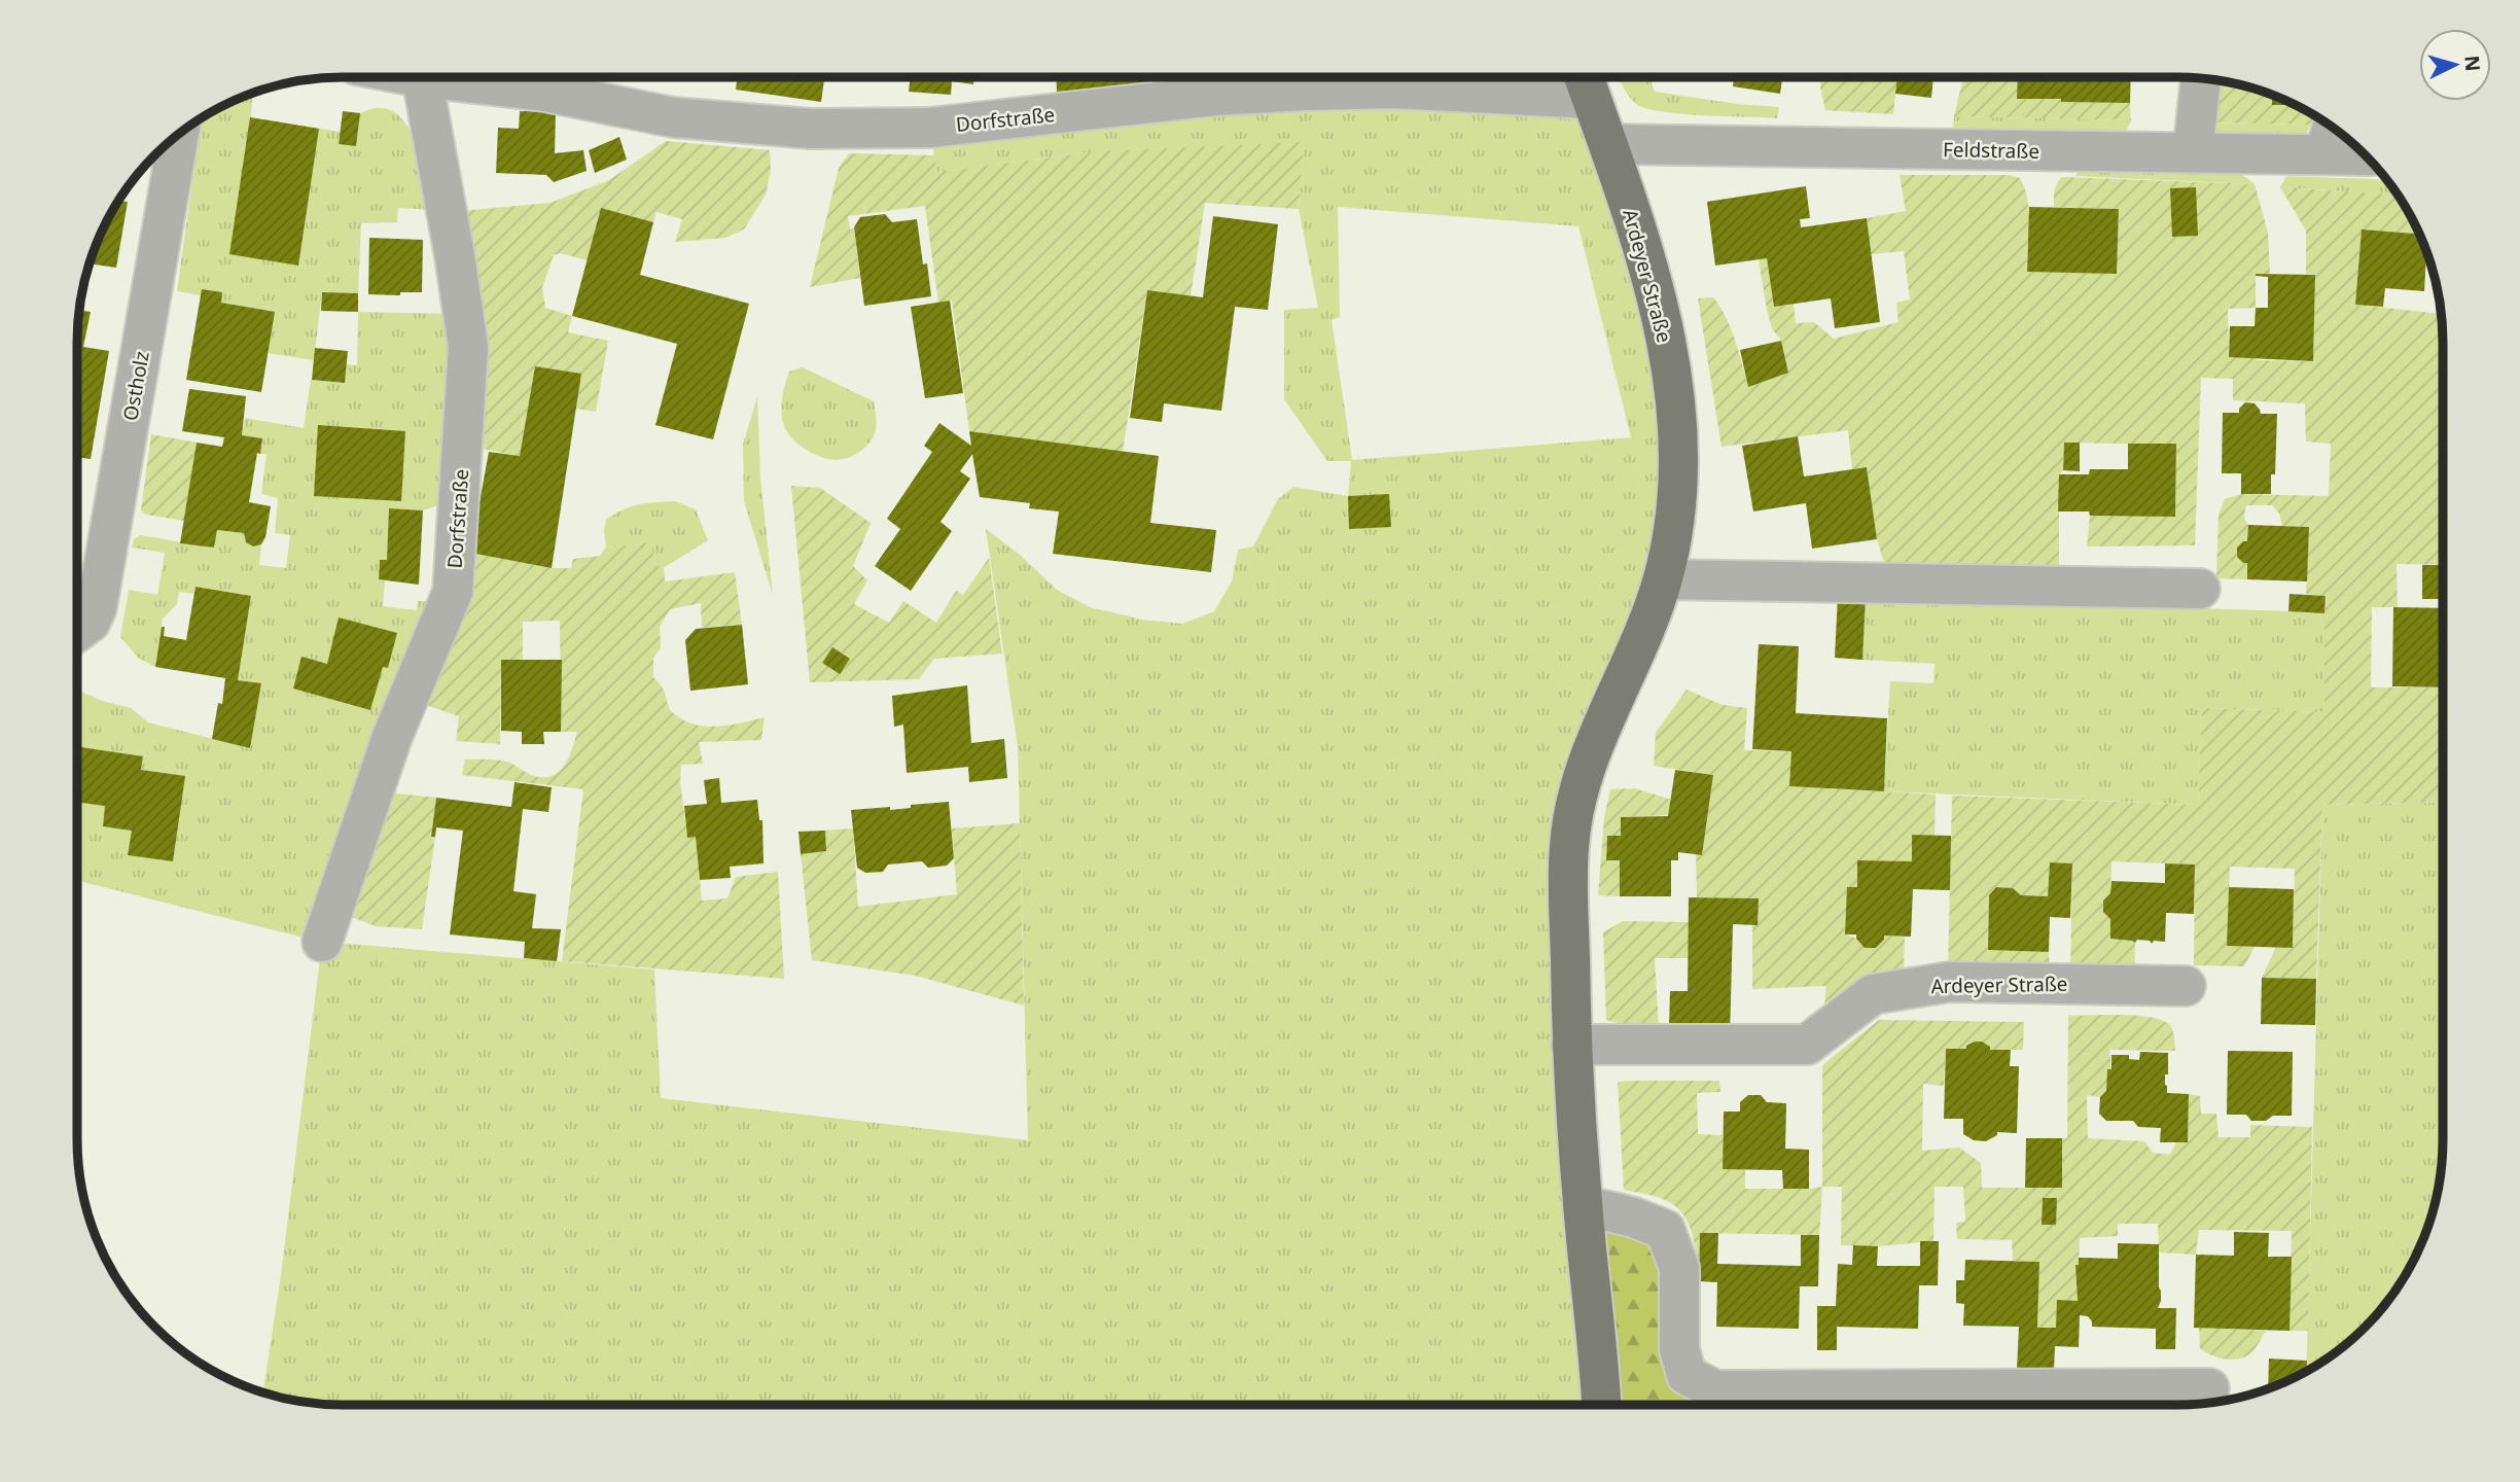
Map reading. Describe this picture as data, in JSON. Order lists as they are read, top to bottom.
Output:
{
  "streets": {
    "main road": ["Ardeyer Straße"],
    "street": ["Dorfstraße", "Feldstraße", "Ostholz"]
  },
  "crossings": [
    ["Dorfstraße", "Ardeyer Straße"],
    ["Feldstraße", "Ardeyer Straße"]
  ],
  "north": "right"
}
